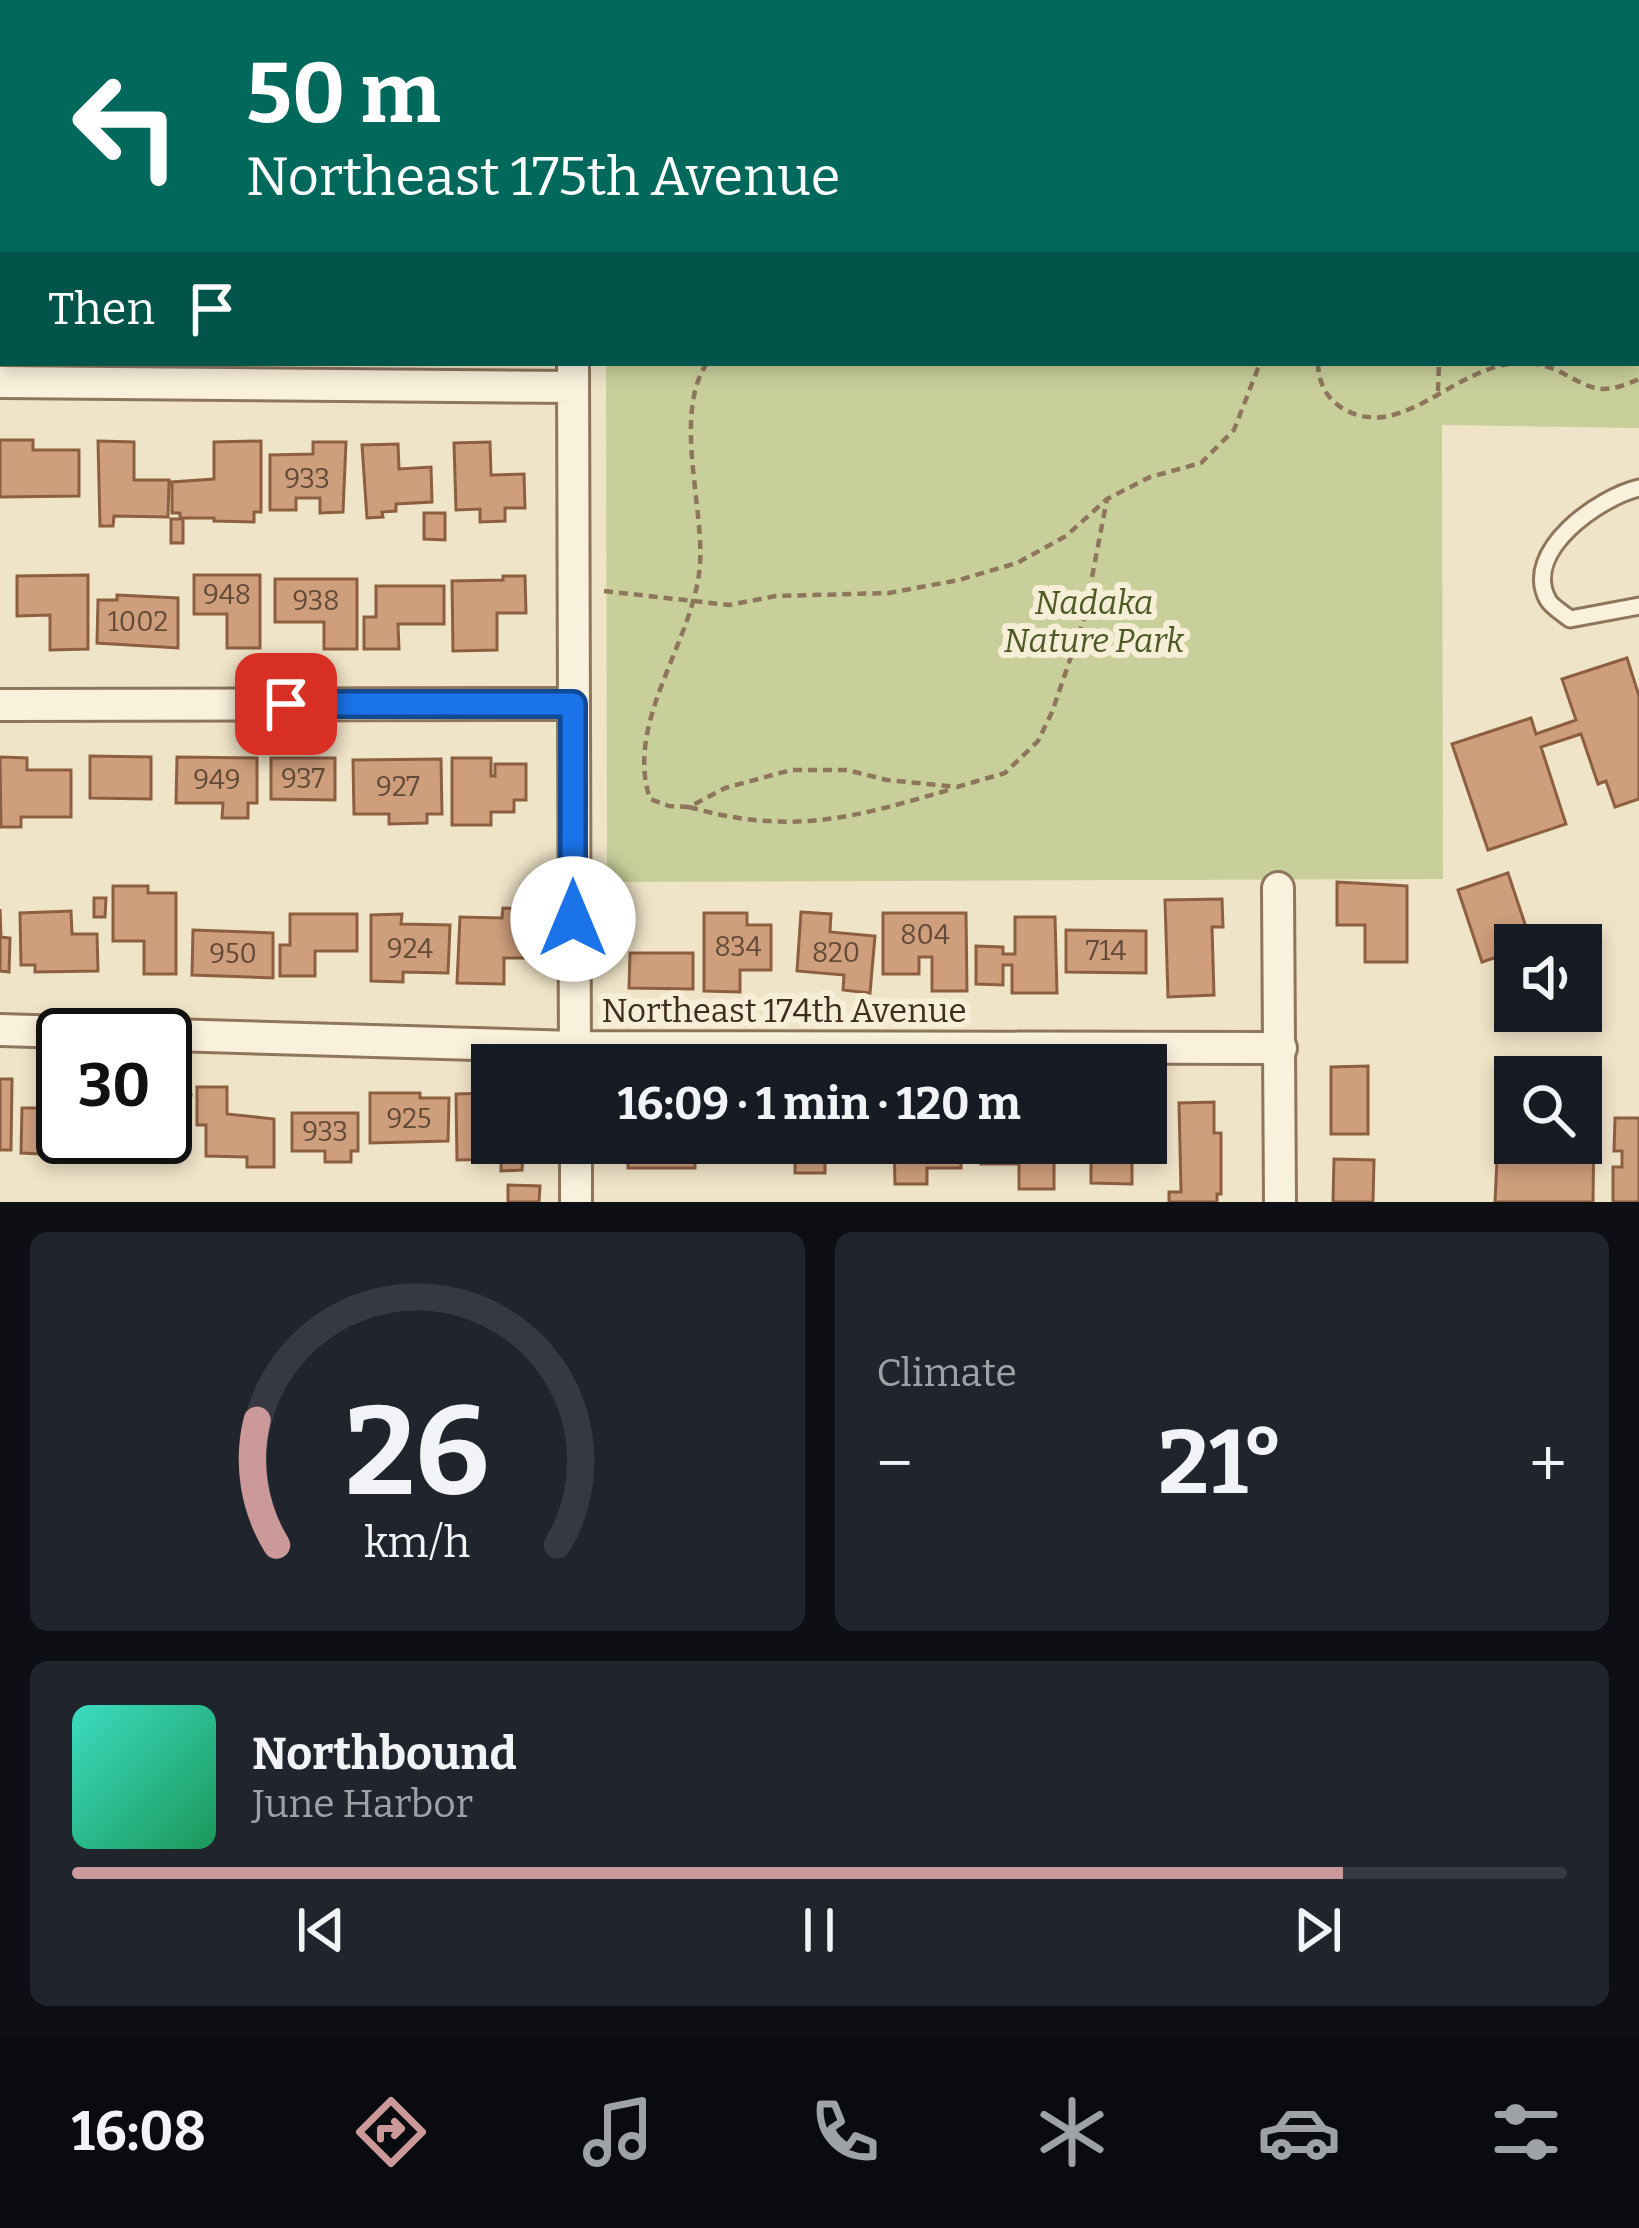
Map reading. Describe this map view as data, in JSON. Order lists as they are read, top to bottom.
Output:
{
  "streets": {
    "street": ["Northeast 174th Avenue"]
  },
  "parks": ["Nadaka Nature Park"],
  "house_numbers": [
    "933",
    "948",
    "938",
    "1002",
    "937",
    "949",
    "927",
    "804",
    "834",
    "924",
    "714",
    "820",
    "950",
    "925",
    "933"
  ],
  "page": {
    "turn": ["50 m", "Northeast 175th Avenue"],
    "then": "Then",
    "limit": "30",
    "trip": "16:09 · 1 min · 120 m",
    "tile": "Climate",
    "heat": ["−", "21°", "+"],
    "song": ["Northbound", "June Harbor"],
    "tabs": "16:08",
    "gauge": ["26", "km/h"]
  }
}
